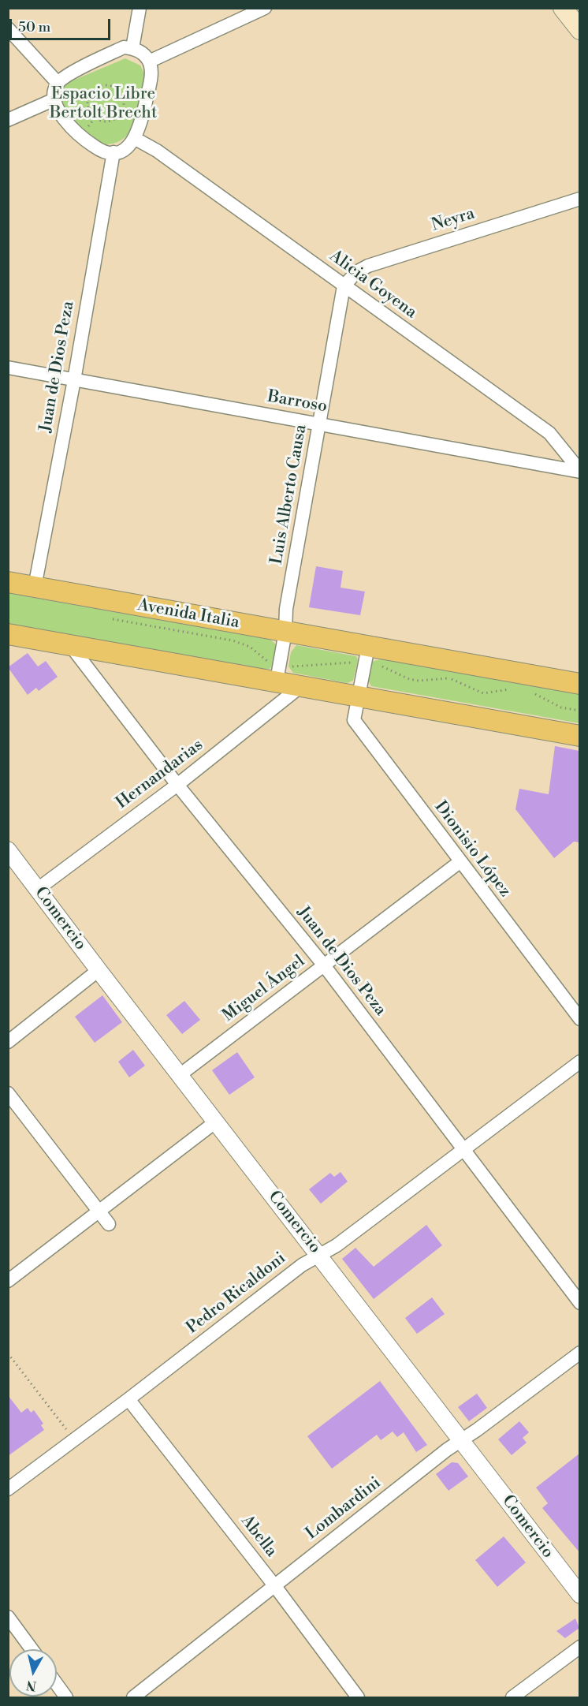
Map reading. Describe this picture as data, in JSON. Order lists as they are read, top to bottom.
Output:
{
  "streets": {
    "main road": ["Avenida Italia"],
    "street": [
      "Neyra",
      "Alicia Goyena",
      "Juan de Dios Peza",
      "Barroso",
      "Luis Alberto Causa",
      "Hernandarias",
      "Dionisio López",
      "Comercio",
      "Miguel Ángel",
      "Pedro Ricaldoni",
      "Lombardini",
      "Abella"
    ]
  },
  "crossings": [
    ["Neyra", "Alicia Goyena"],
    ["Neyra", "Luis Alberto Causa"],
    ["Alicia Goyena", "Barroso"],
    ["Alicia Goyena", "Luis Alberto Causa"],
    ["Juan de Dios Peza", "Barroso"],
    ["Juan de Dios Peza", "Avenida Italia"],
    ["Juan de Dios Peza", "Hernandarias"],
    ["Juan de Dios Peza", "Miguel Ángel"],
    ["Juan de Dios Peza", "Pedro Ricaldoni"],
    ["Barroso", "Luis Alberto Causa"],
    ["Luis Alberto Causa", "Avenida Italia"],
    ["Hernandarias", "Comercio"],
    ["Dionisio López", "Miguel Ángel"],
    ["Comercio", "Miguel Ángel"],
    ["Comercio", "Pedro Ricaldoni"],
    ["Comercio", "Lombardini"],
    ["Pedro Ricaldoni", "Abella"],
    ["Lombardini", "Abella"]
  ],
  "parks": ["Espacio Libre Bertolt Brecht"],
  "scale_bar": "50 m",
  "north": "bottom"
}
